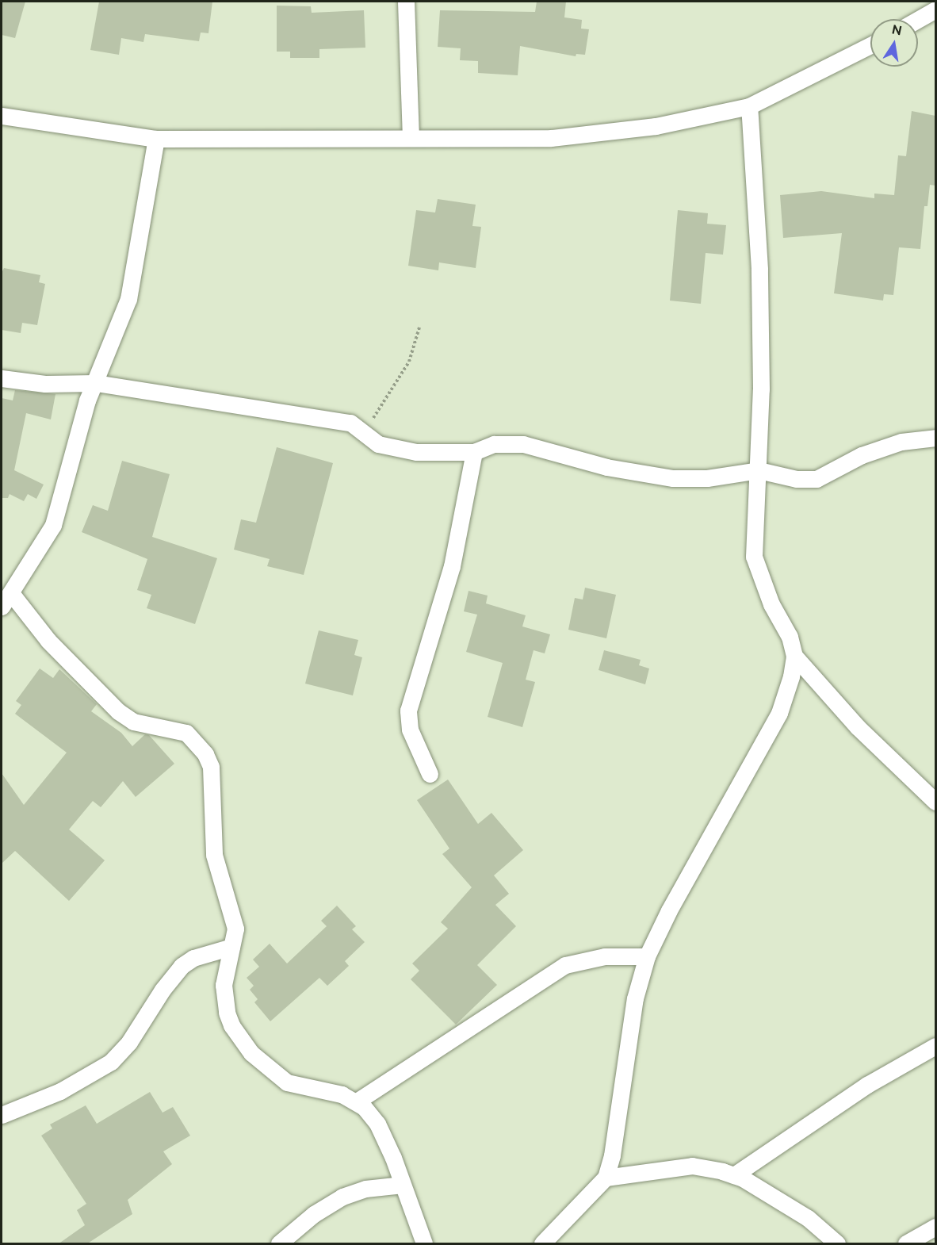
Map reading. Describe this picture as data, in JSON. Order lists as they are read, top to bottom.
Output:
{
  "north": "top"
}
